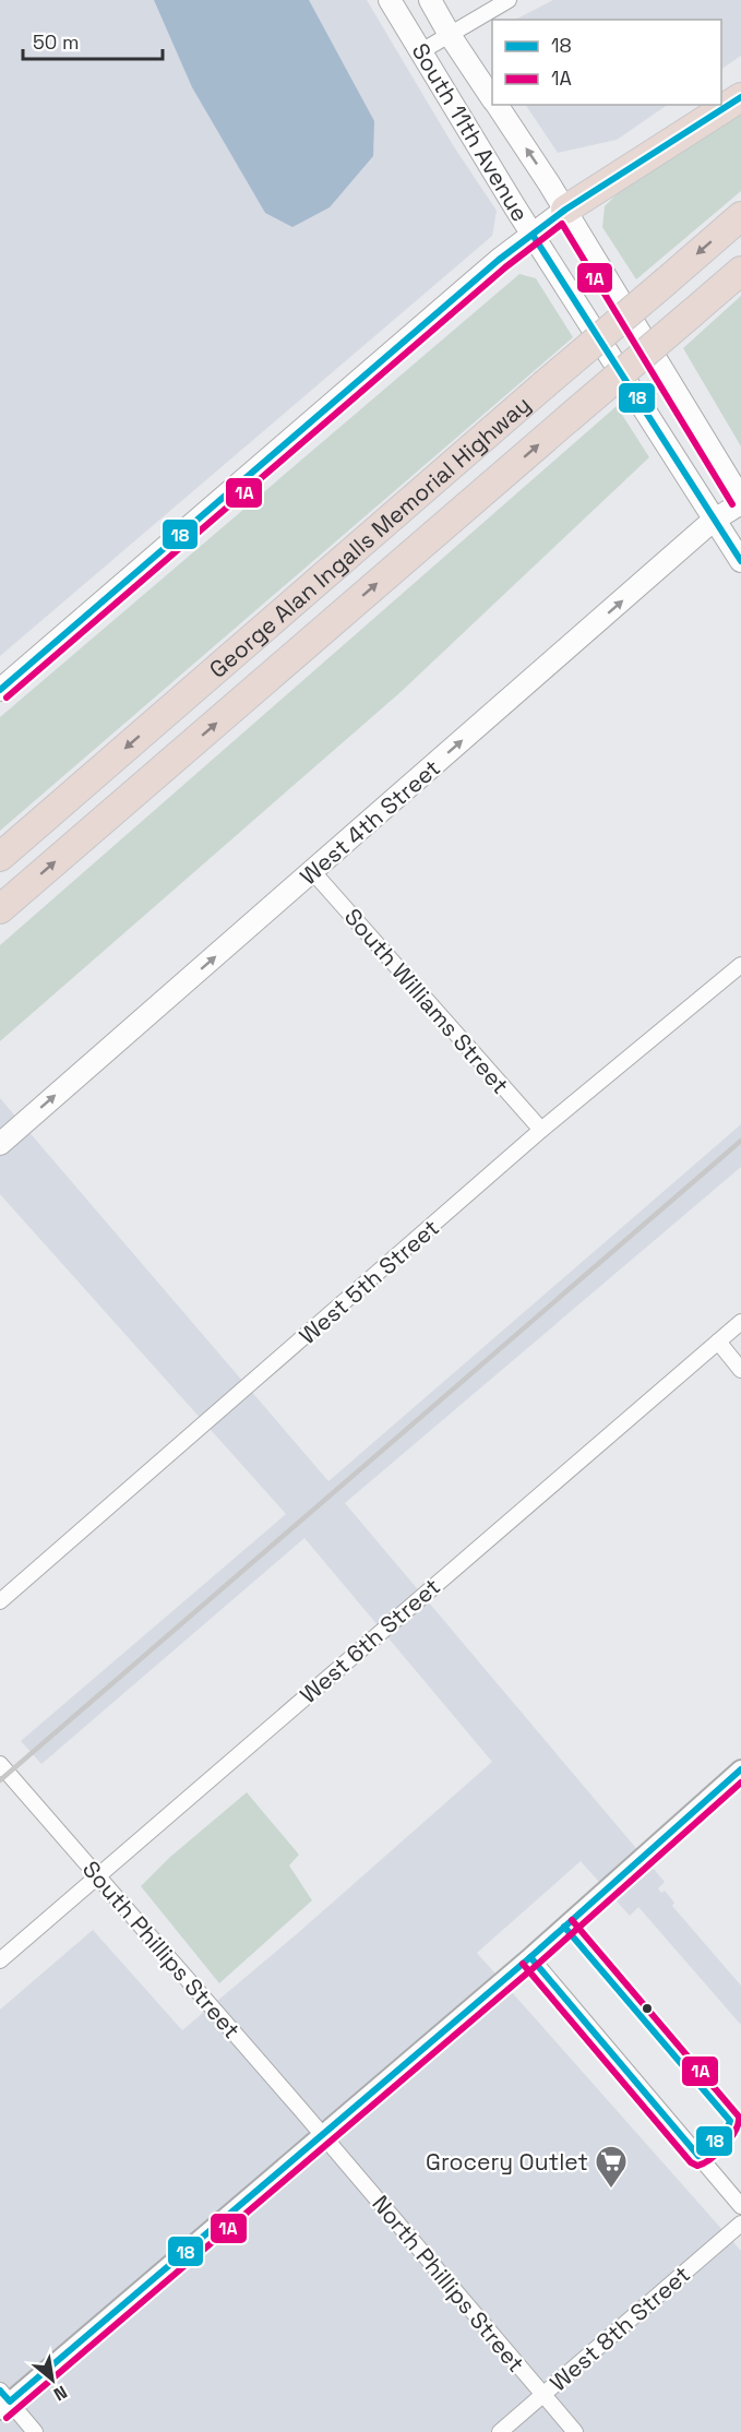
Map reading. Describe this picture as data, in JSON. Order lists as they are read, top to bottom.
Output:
{
  "streets": {
    "highway": ["George Alan Ingalls Memorial Highway"],
    "main road": ["South 11th Avenue", "West 4th Street"],
    "street": [
      "South Williams Street",
      "West 5th Street",
      "West 6th Street",
      "South Phillips Street",
      "North Phillips Street",
      "West 8th Street"
    ]
  },
  "crossings": [
    ["South 11th Avenue", "West 4th Street"],
    ["West 4th Street", "South Williams Street"],
    ["South Williams Street", "West 5th Street"],
    ["West 6th Street", "South Phillips Street"],
    ["South Phillips Street", "North Phillips Street"],
    ["North Phillips Street", "West 8th Street"]
  ],
  "one_way": ["West 4th Street"],
  "places": {
    "supermarket": ["Grocery Outlet"]
  },
  "lines": ["transit line 18", "transit line 1A"],
  "legend": ["18", "1A"],
  "scale_bar": "50 m",
  "north": "bottom right"
}
